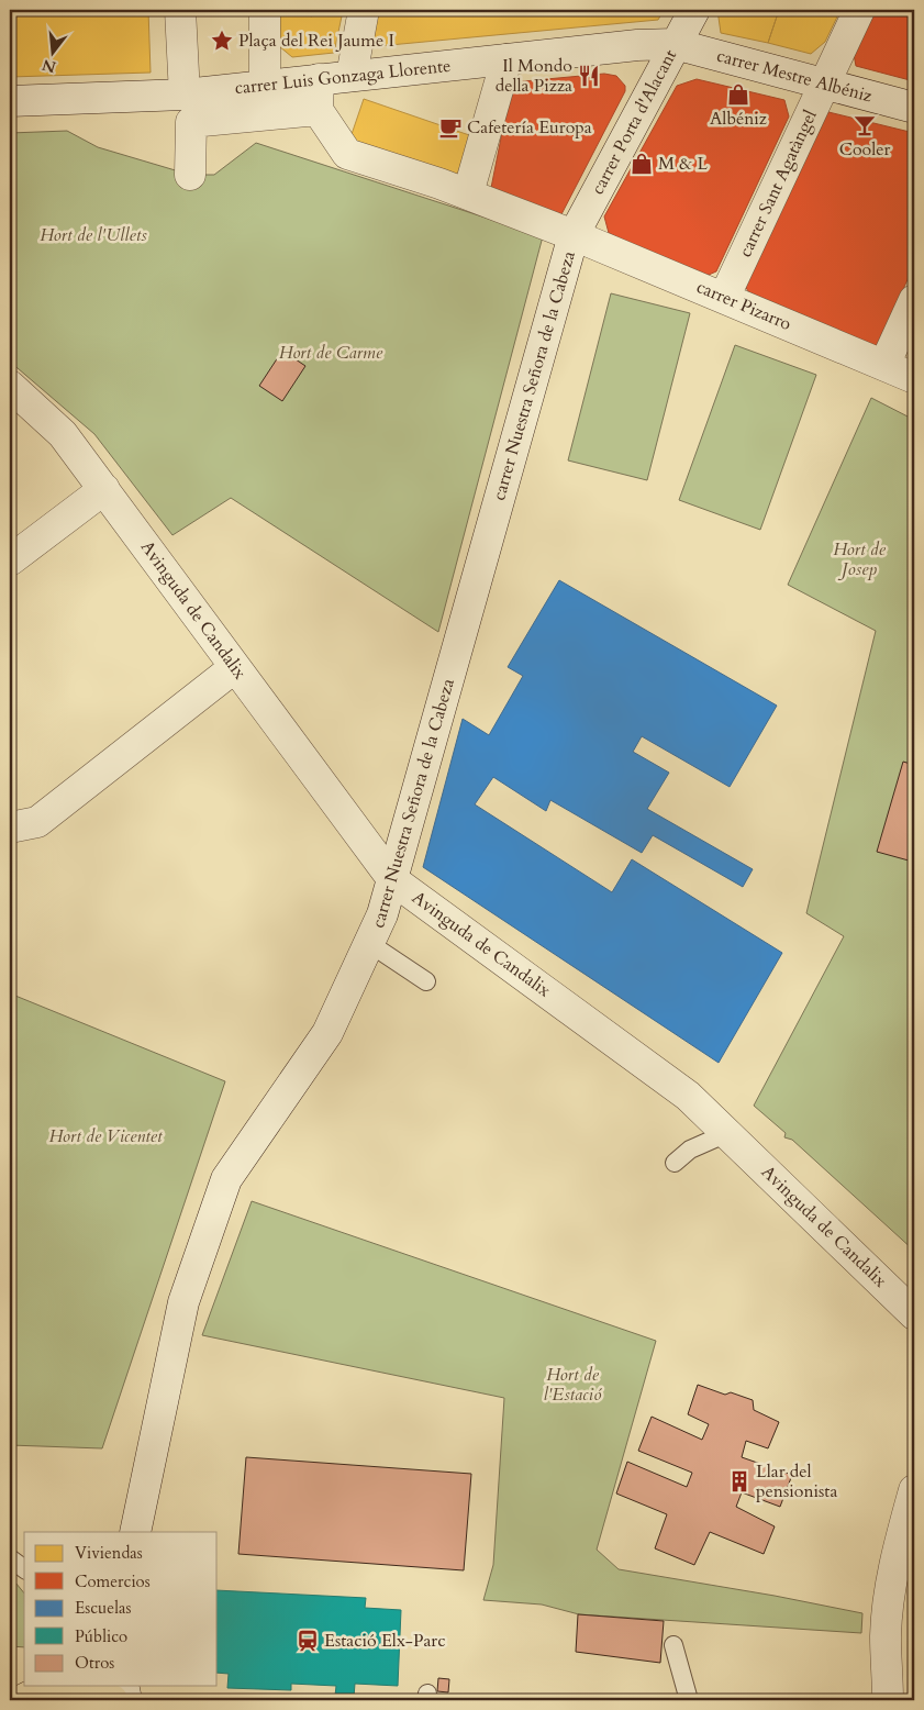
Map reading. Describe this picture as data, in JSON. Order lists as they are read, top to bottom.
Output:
{
  "streets": {
    "street": [
      "carrer Mestre Albéniz",
      "carrer Luis Gonzaga Llorente",
      "carrer Porta d'Alacant",
      "carrer Sant Agatàngel",
      "carrer Pizarro",
      "carrer Nuestra Señora de la Cabeza",
      "Avinguda de Candalix"
    ]
  },
  "crossings": [
    ["carrer Mestre Albéniz", "carrer Luis Gonzaga Llorente"],
    ["carrer Mestre Albéniz", "carrer Porta d'Alacant"],
    ["carrer Mestre Albéniz", "carrer Sant Agatàngel"],
    ["carrer Luis Gonzaga Llorente", "carrer Porta d'Alacant"],
    ["carrer Porta d'Alacant", "carrer Pizarro"],
    ["carrer Porta d'Alacant", "carrer Nuestra Señora de la Cabeza"],
    ["carrer Sant Agatàngel", "carrer Pizarro"],
    ["carrer Pizarro", "carrer Nuestra Señora de la Cabeza"],
    ["carrer Nuestra Señora de la Cabeza", "Avinguda de Candalix"]
  ],
  "parks": [
    "Hort de l'Ullets",
    "Hort de Carme",
    "Hort de Josep",
    "Hort de Vicentet",
    "Hort de l'Estació"
  ],
  "places": {
    "place": ["Plaça del Rei Jaume I"],
    "restaurant": ["Il Mondo della Pizza"],
    "shop": ["Albéniz", "M & L"],
    "bar": ["Cooler"],
    "cafe": ["Cafetería Europa"],
    "building": ["Llar del pensionista"],
    "station": ["Estació Elx-Parc"]
  },
  "legend": [
    "Viviendas",
    "Comercios",
    "Escuelas",
    "Público",
    "Otros"
  ],
  "north": "bottom"
}
